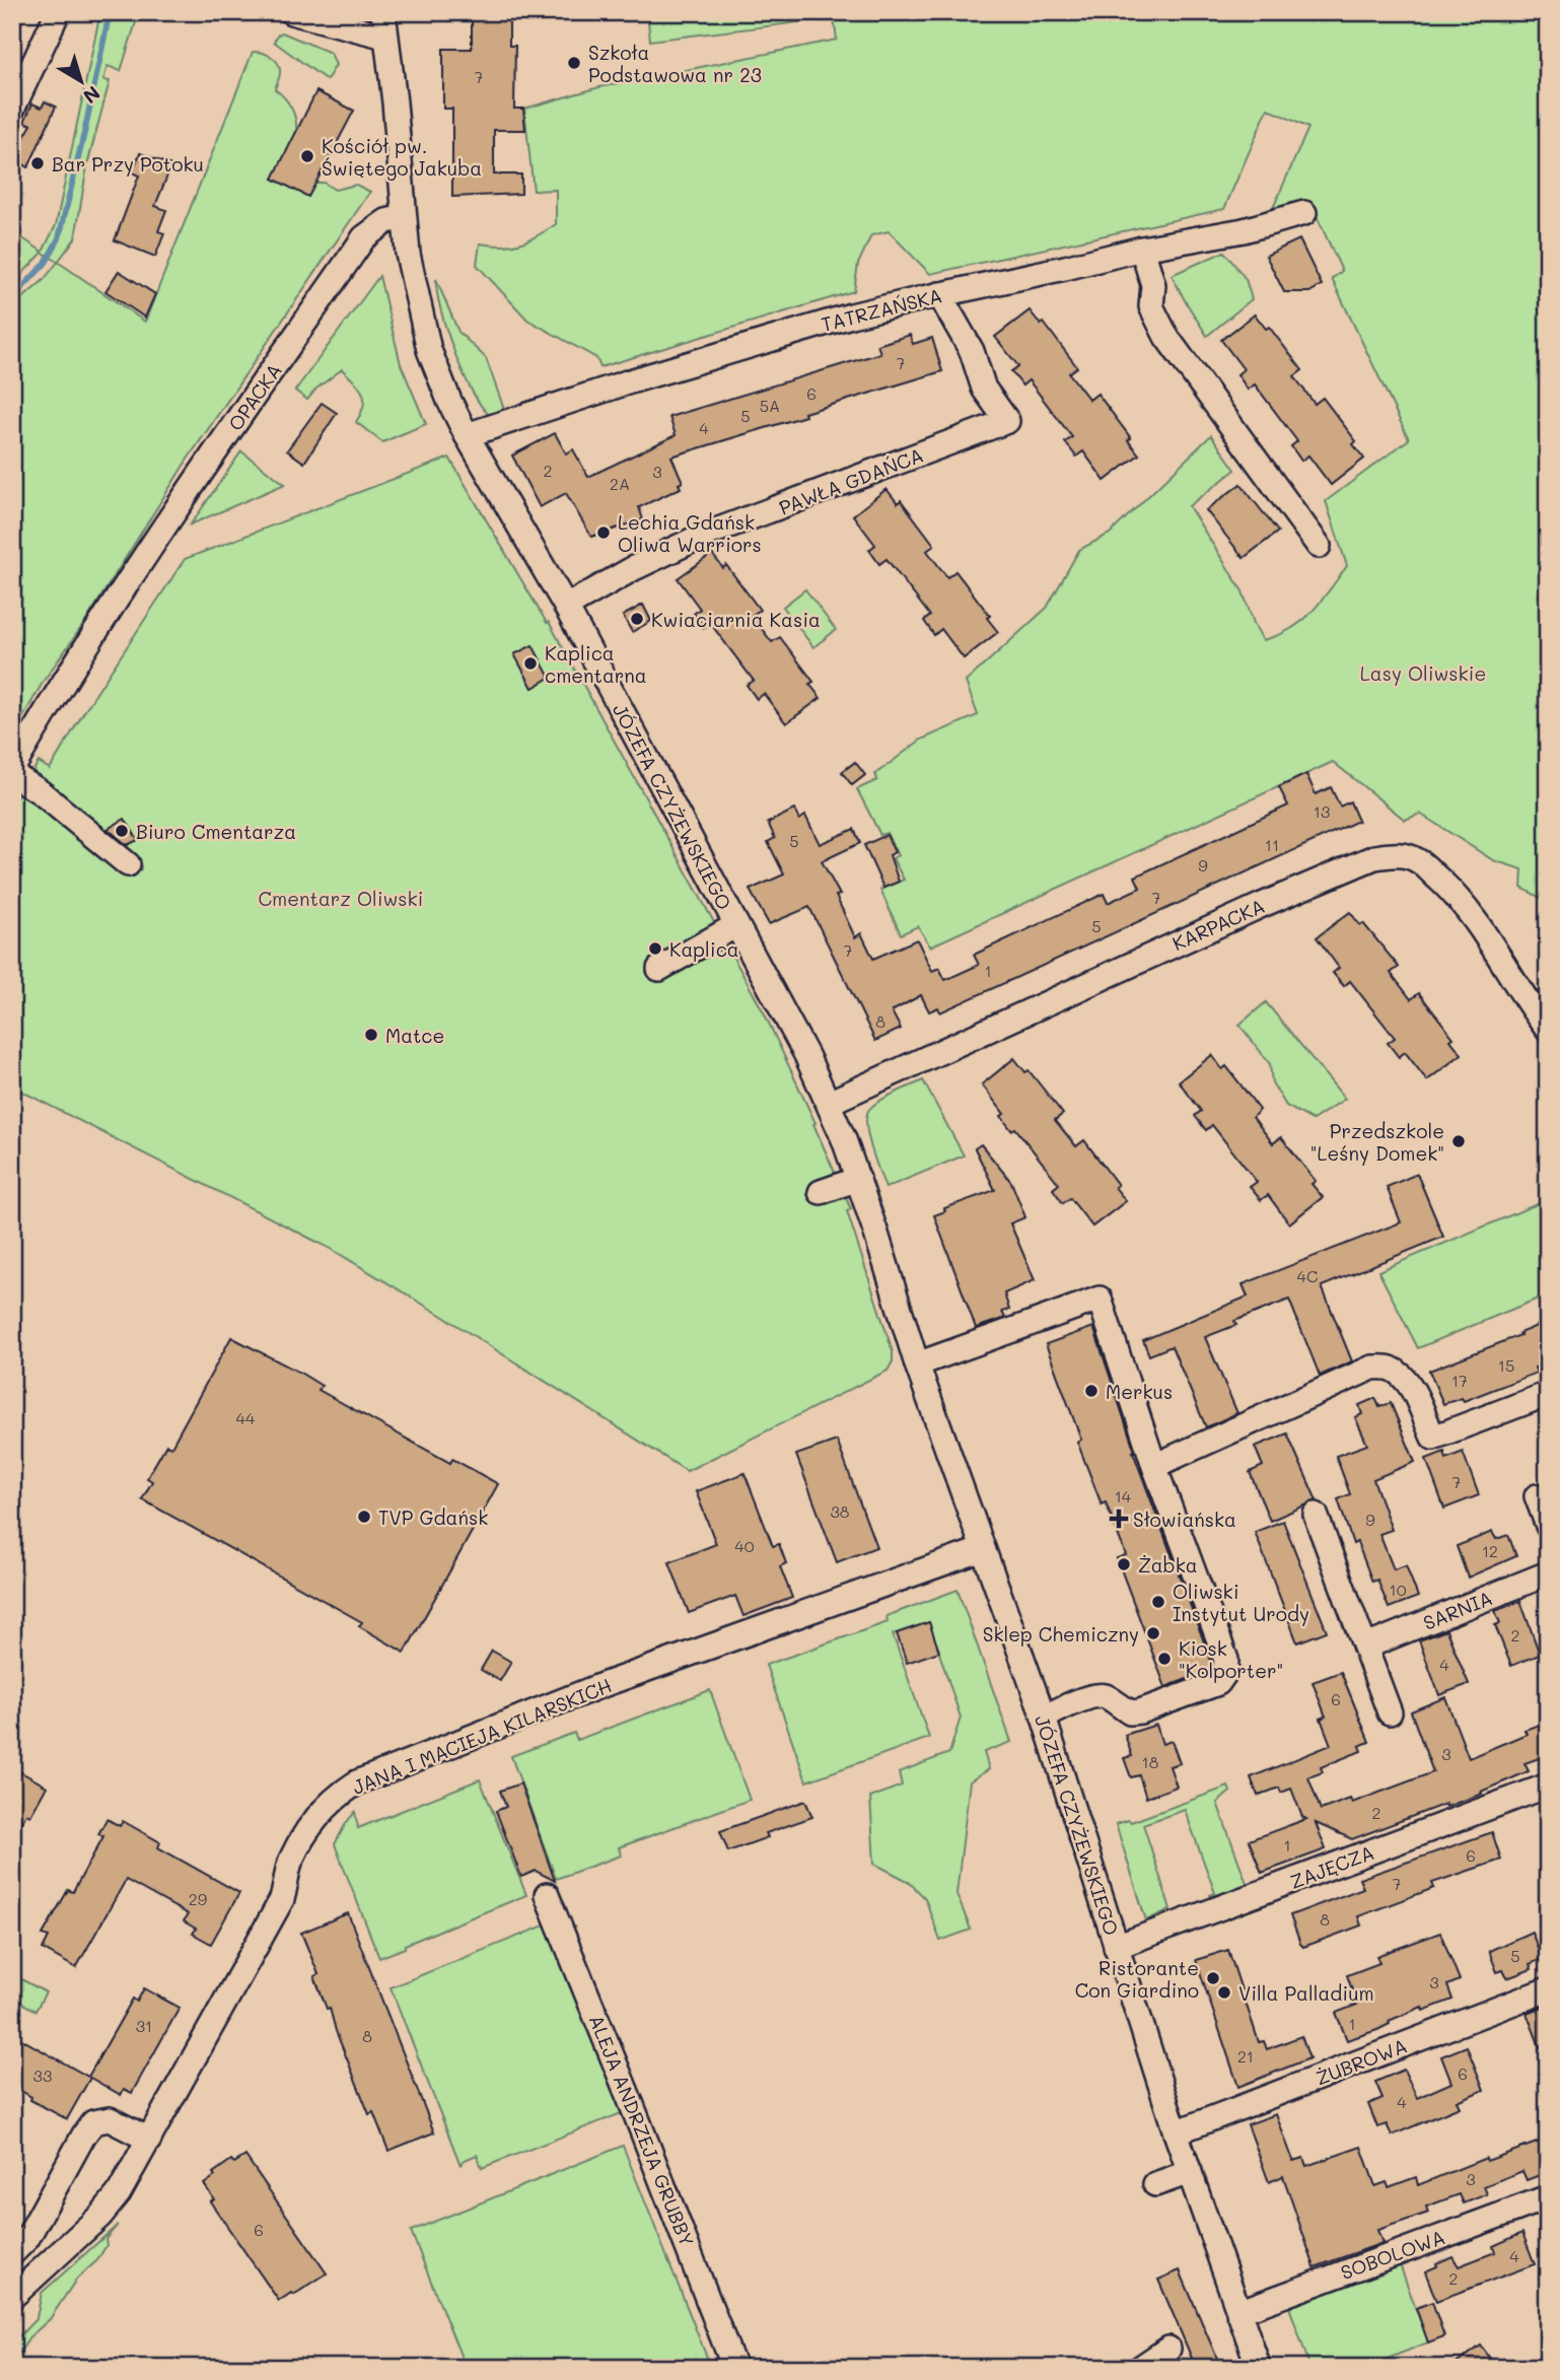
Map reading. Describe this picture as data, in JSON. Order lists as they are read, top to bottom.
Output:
{
  "streets": {
    "street": [
      "TATRZAŃSKA",
      "OPACKA",
      "PAWŁA GDAŃCA",
      "JÓZEFA CZYŻEWSKIEGO",
      "KARPACKA",
      "SARNIA",
      "JANA I MACIEJA KILARSKICH",
      "ZAJĘCZA",
      "ŻUBROWA",
      "ALEJA ANDRZEJA GRUBBY",
      "SOBOLOWA"
    ]
  },
  "crossings": [
    ["TATRZAŃSKA", "PAWŁA GDAŃCA"],
    ["TATRZAŃSKA", "JÓZEFA CZYŻEWSKIEGO"],
    ["OPACKA", "JÓZEFA CZYŻEWSKIEGO"],
    ["PAWŁA GDAŃCA", "JÓZEFA CZYŻEWSKIEGO"],
    ["JÓZEFA CZYŻEWSKIEGO", "KARPACKA"],
    ["JÓZEFA CZYŻEWSKIEGO", "JANA I MACIEJA KILARSKICH"],
    ["JÓZEFA CZYŻEWSKIEGO", "ZAJĘCZA"],
    ["JÓZEFA CZYŻEWSKIEGO", "ŻUBROWA"],
    ["JÓZEFA CZYŻEWSKIEGO", "SOBOLOWA"]
  ],
  "parks": ["Lasy Oliwskie", "Cmentarz Oliwski"],
  "places": {
    "other": [
      "Szkoła Podstawowa nr 23",
      "Kościół pw. Świętego Jakuba",
      "Bar Przy Potoku",
      "Lechia Gdańsk Oliwa Warriors",
      "Kwiaciarnia Kasia",
      "Kaplica cmentarna",
      "Biuro Cmentarza",
      "Kaplica",
      "Matce",
      "Przedszkole \"Leśny Domek\"",
      "Merkus",
      "TVP Gdańsk",
      "Żabka",
      "Oliwski Instytut Urody",
      "Sklep Chemiczny",
      "Kiosk \"Kolporter\"",
      "Ristorante Con Giardino",
      "Villa Palladium"
    ],
    "health": ["Słowiańska"]
  },
  "house_numbers": [
    "7",
    "7",
    "6",
    "5A",
    "5",
    "4",
    "2",
    "3",
    "2A",
    "13",
    "5",
    "11",
    "9",
    "7",
    "5",
    "7",
    "1",
    "8",
    "4C",
    "15",
    "17",
    "44",
    "7",
    "14",
    "38",
    "9",
    "40",
    "12",
    "10",
    "2",
    "4",
    "6",
    "3",
    "18",
    "2",
    "1",
    "6",
    "7",
    "29",
    "8",
    "5",
    "3",
    "1",
    "31",
    "8",
    "21",
    "6",
    "33",
    "4",
    "3",
    "6",
    "4",
    "2"
  ],
  "north": "bottom right"
}
